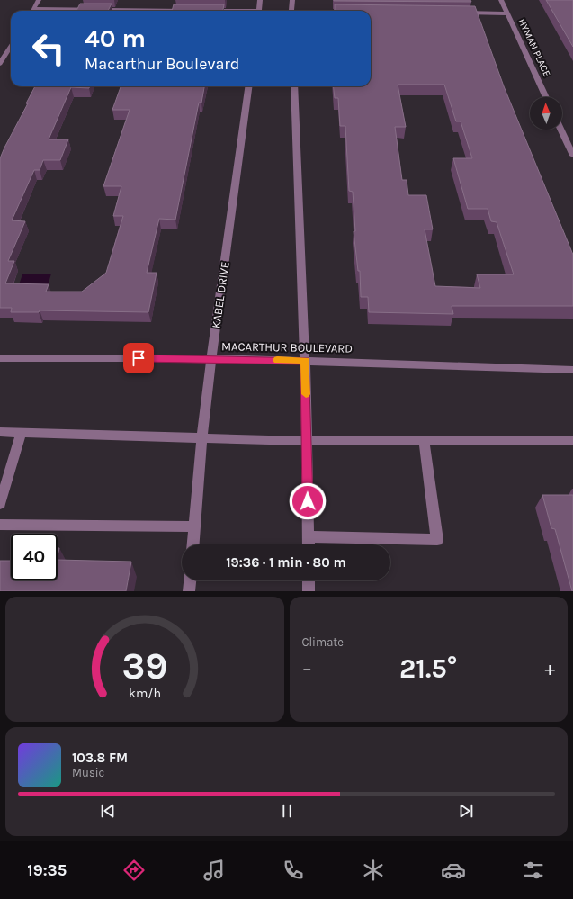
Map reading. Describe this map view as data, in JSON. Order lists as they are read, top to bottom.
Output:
{
  "streets": {
    "street": ["HYMAN PLACE", "KABEL DRIVE", "MACARTHUR BOULEVARD"]
  },
  "crossings": [
    ["KABEL DRIVE", "MACARTHUR BOULEVARD"]
  ],
  "north": "top",
  "page": {
    "turn": ["40 m", "Macarthur Boulevard"],
    "limit": "40",
    "trip": "19:36 · 1 min · 80 m",
    "tile": "Climate",
    "heat": ["−", "21.5°", "+"],
    "song": ["103.8 FM", "Music"],
    "tabs": "19:35",
    "gauge": ["39", "km/h"]
  }
}
